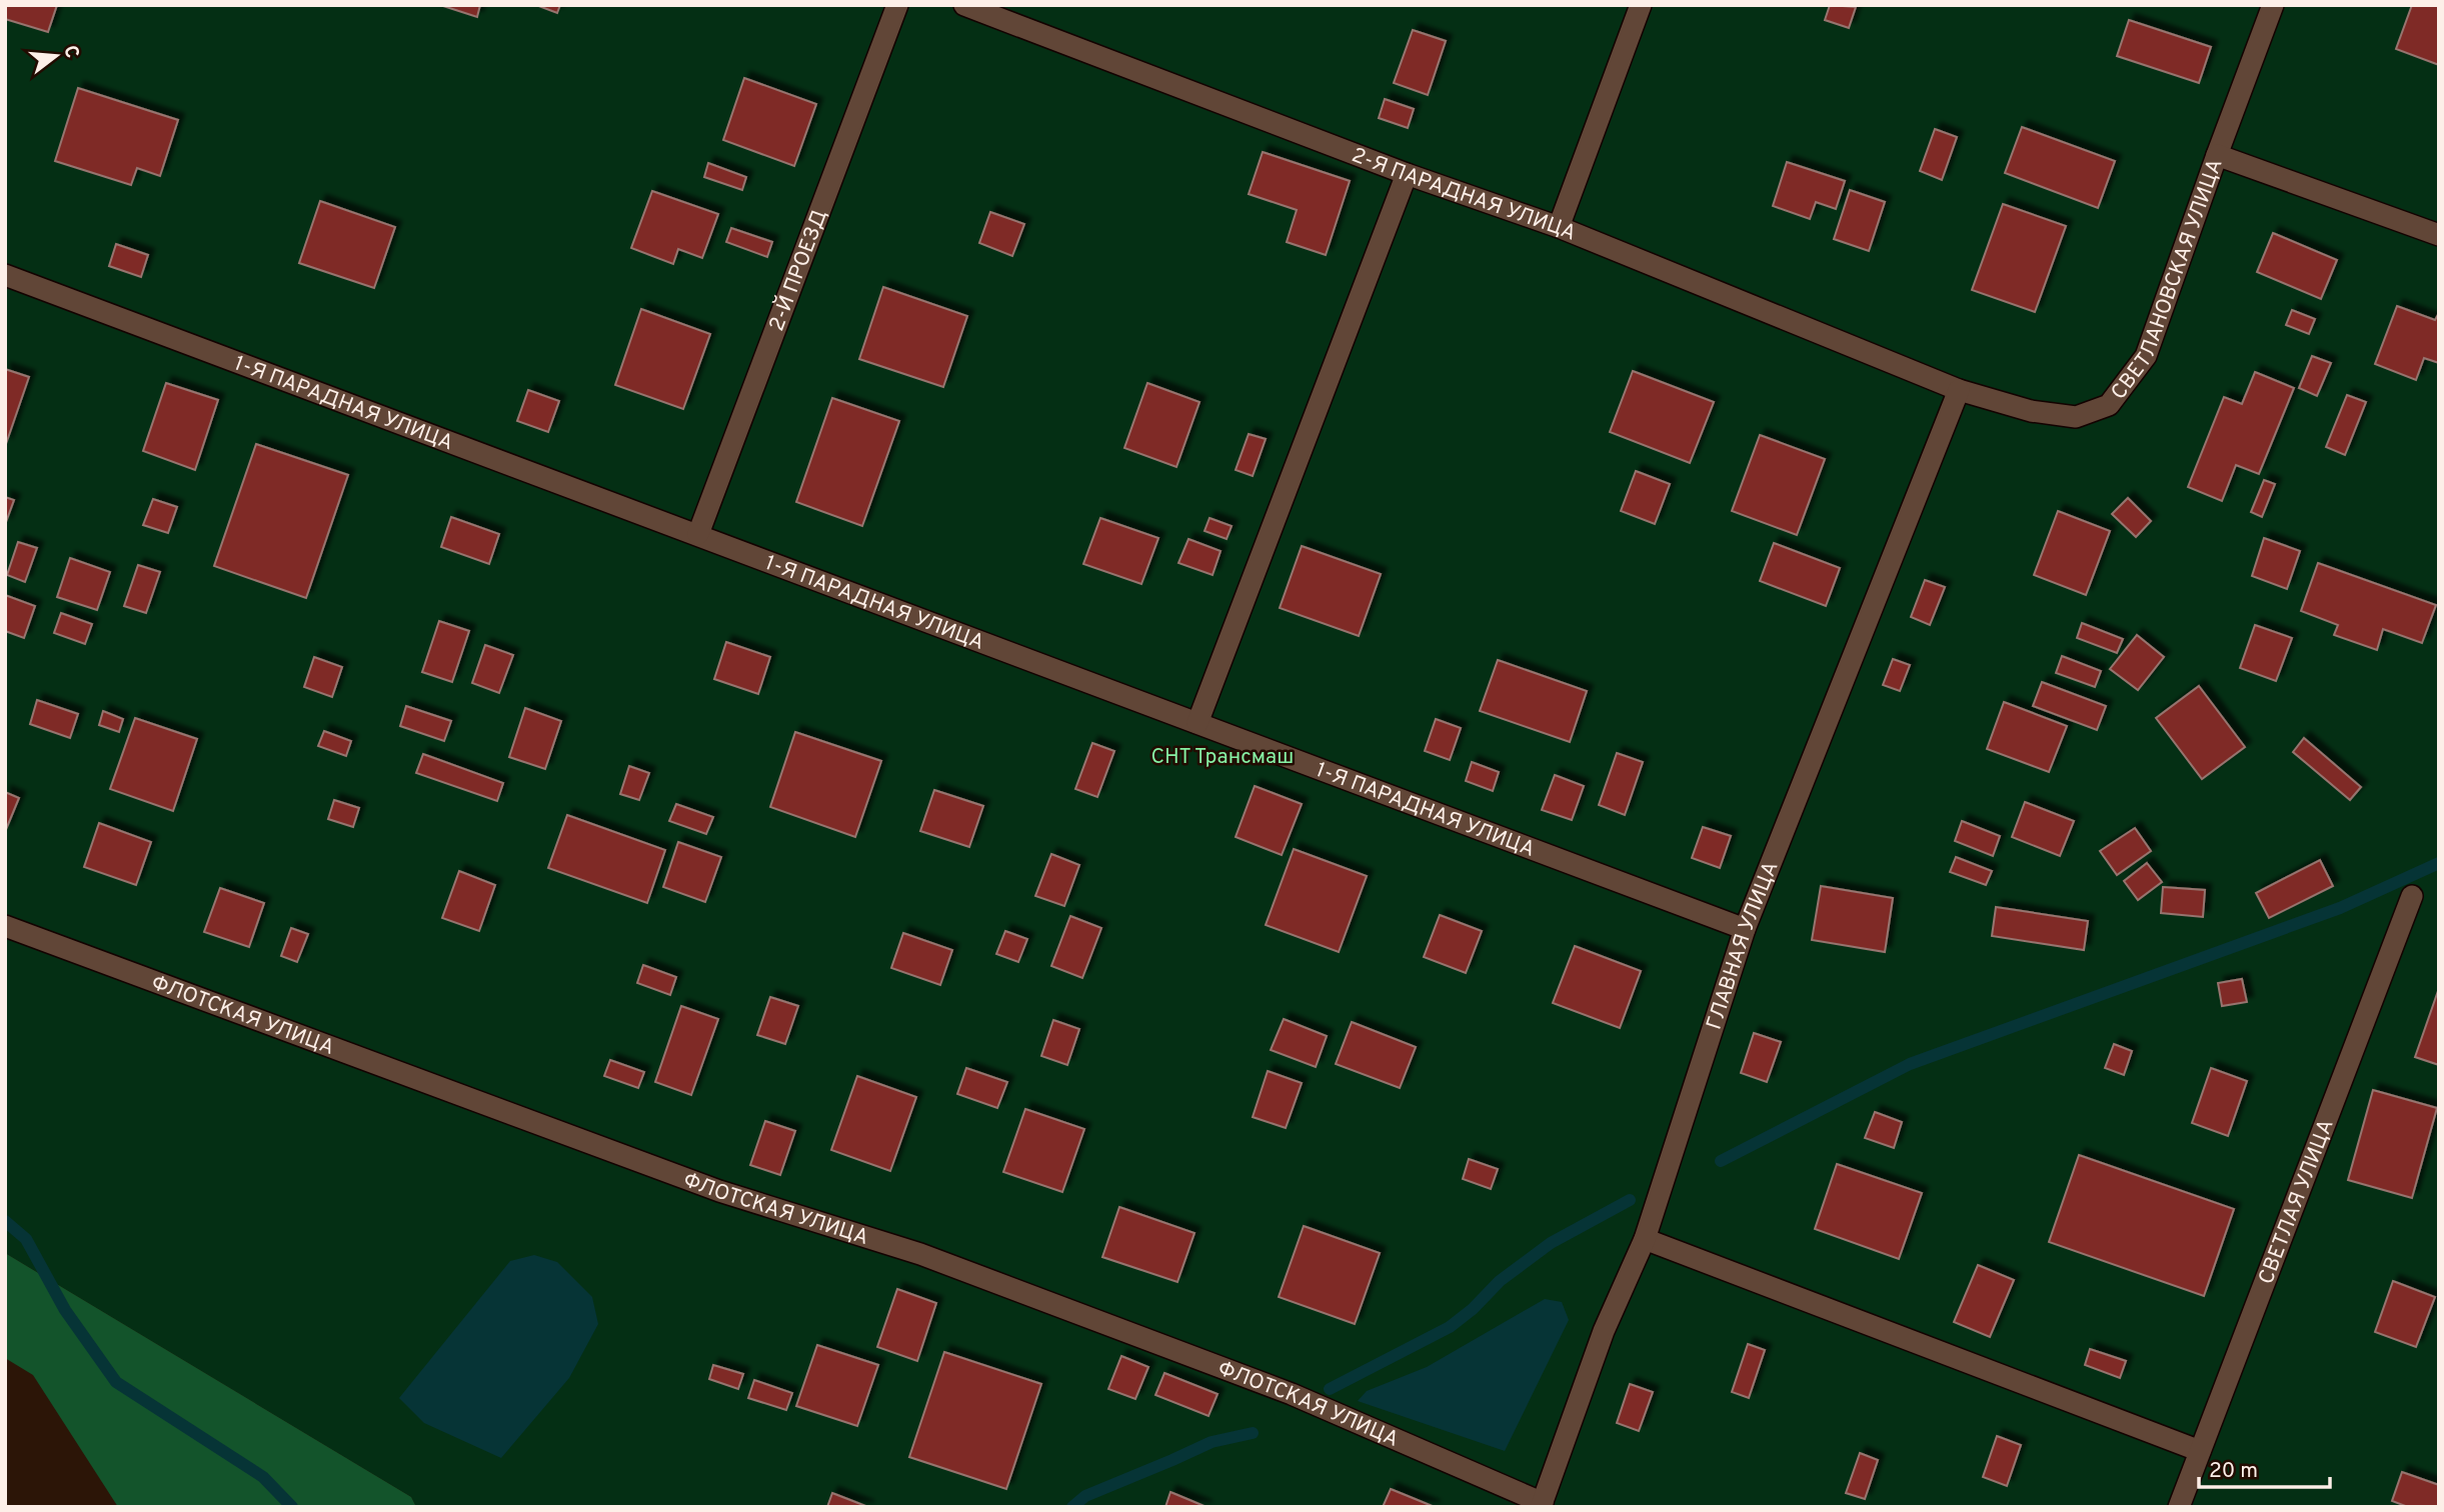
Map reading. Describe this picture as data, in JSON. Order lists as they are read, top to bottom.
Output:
{
  "streets": {
    "street": [
      "2-Я ПАРАДНАЯ УЛИЦА",
      "2-Й ПРОЕЗД",
      "СВЕТЛАНОВСКАЯ УЛИЦА",
      "1-Я ПАРАДНАЯ УЛИЦА",
      "ГЛАВНАЯ УЛИЦА",
      "ФЛОТСКАЯ УЛИЦА",
      "СВЕТЛАЯ УЛИЦА"
    ]
  },
  "crossings": [
    ["2-Я ПАРАДНАЯ УЛИЦА", "СВЕТЛАНОВСКАЯ УЛИЦА"],
    ["2-Я ПАРАДНАЯ УЛИЦА", "ГЛАВНАЯ УЛИЦА"],
    ["2-Й ПРОЕЗД", "1-Я ПАРАДНАЯ УЛИЦА"],
    ["СВЕТЛАНОВСКАЯ УЛИЦА", "ГЛАВНАЯ УЛИЦА"],
    ["1-Я ПАРАДНАЯ УЛИЦА", "ГЛАВНАЯ УЛИЦА"],
    ["ГЛАВНАЯ УЛИЦА", "ФЛОТСКАЯ УЛИЦА"]
  ],
  "parks": ["СНТ Трансмаш"],
  "scale_bar": "20 m",
  "north": "right"
}
